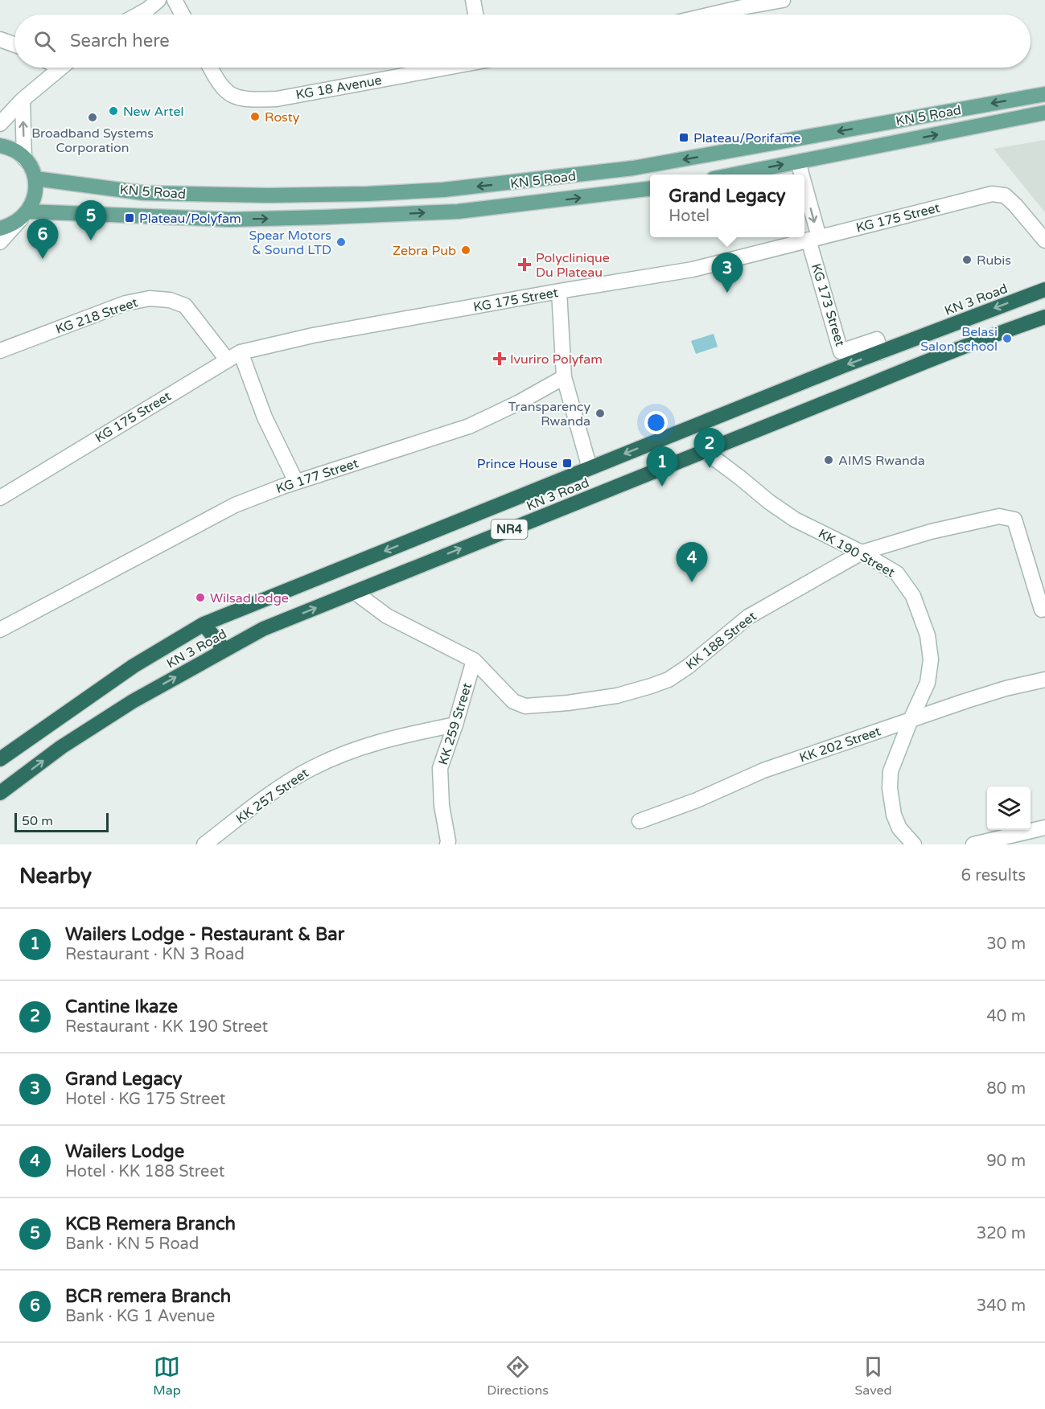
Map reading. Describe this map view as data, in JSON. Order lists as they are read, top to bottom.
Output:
{
  "streets": {
    "highway": ["KN 3 Road", "NR4"],
    "main road": ["KN 5 Road"],
    "street": [
      "KG 18 Avenue",
      "KG 175 Street",
      "KG 173 Street",
      "KG 218 Street",
      "KG 177 Street",
      "KK 190 Street",
      "KK 188 Street",
      "KK 259 Street",
      "KK 202 Street",
      "KK 257 Street"
    ]
  },
  "crossings": [
    ["KN 5 Road", "KG 173 Street"],
    ["KG 175 Street", "KG 173 Street"],
    ["KG 175 Street", "KG 218 Street"],
    ["KN 3 Road", "KG 173 Street"],
    ["KN 3 Road", "KK 190 Street"],
    ["KN 3 Road", "KK 188 Street"],
    ["KK 190 Street", "KK 188 Street"],
    ["KK 190 Street", "KK 202 Street"],
    ["KK 188 Street", "KK 259 Street"],
    ["KK 259 Street", "KK 257 Street"]
  ],
  "places": {
    "other": [
      "New Artel",
      "Rosty",
      "Broadband Systems Corporation",
      "Spear Motors & Sound LTD",
      "Zebra Pub",
      "Rubis",
      "Belasi Salon school",
      "Transparency Rwanda",
      "AIMS Rwanda",
      "Wilsad lodge"
    ],
    "transit": ["Plateau/Porifame", "Plateau/Polyfam", "Prince House"],
    "health": ["Polyclinique Du Plateau", "Ivuriro Polyfam"]
  },
  "scale_bar": "50 m",
  "page": {
    "search": "Search here",
    "popup": ["Grand Legacy", "Hotel"],
    "pins": [
      "5",
      "6",
      "3",
      "2",
      "1",
      "4"
    ],
    "scale": "50 m",
    "heading": ["Nearby", "6 results"],
    "list": [
      {
        "mark": "1",
        "name": "Wailers Lodge - Restaurant & Bar",
        "note": "Restaurant · KN 3 Road",
        "value": "30 m"
      },
      {
        "mark": "2",
        "name": "Cantine Ikaze",
        "note": "Restaurant · KK 190 Street",
        "value": "40 m"
      },
      {
        "mark": "3",
        "name": "Grand Legacy",
        "note": "Hotel · KG 175 Street",
        "value": "80 m"
      },
      {
        "mark": "4",
        "name": "Wailers Lodge",
        "note": "Hotel · KK 188 Street",
        "value": "90 m"
      },
      {
        "mark": "5",
        "name": "KCB Remera Branch",
        "note": "Bank · KN 5 Road",
        "value": "320 m"
      },
      {
        "mark": "6",
        "name": "BCR remera Branch",
        "note": "Bank · KG 1 Avenue",
        "value": "340 m"
      }
    ],
    "nav": ["Map", "Directions", "Saved"]
  }
}
